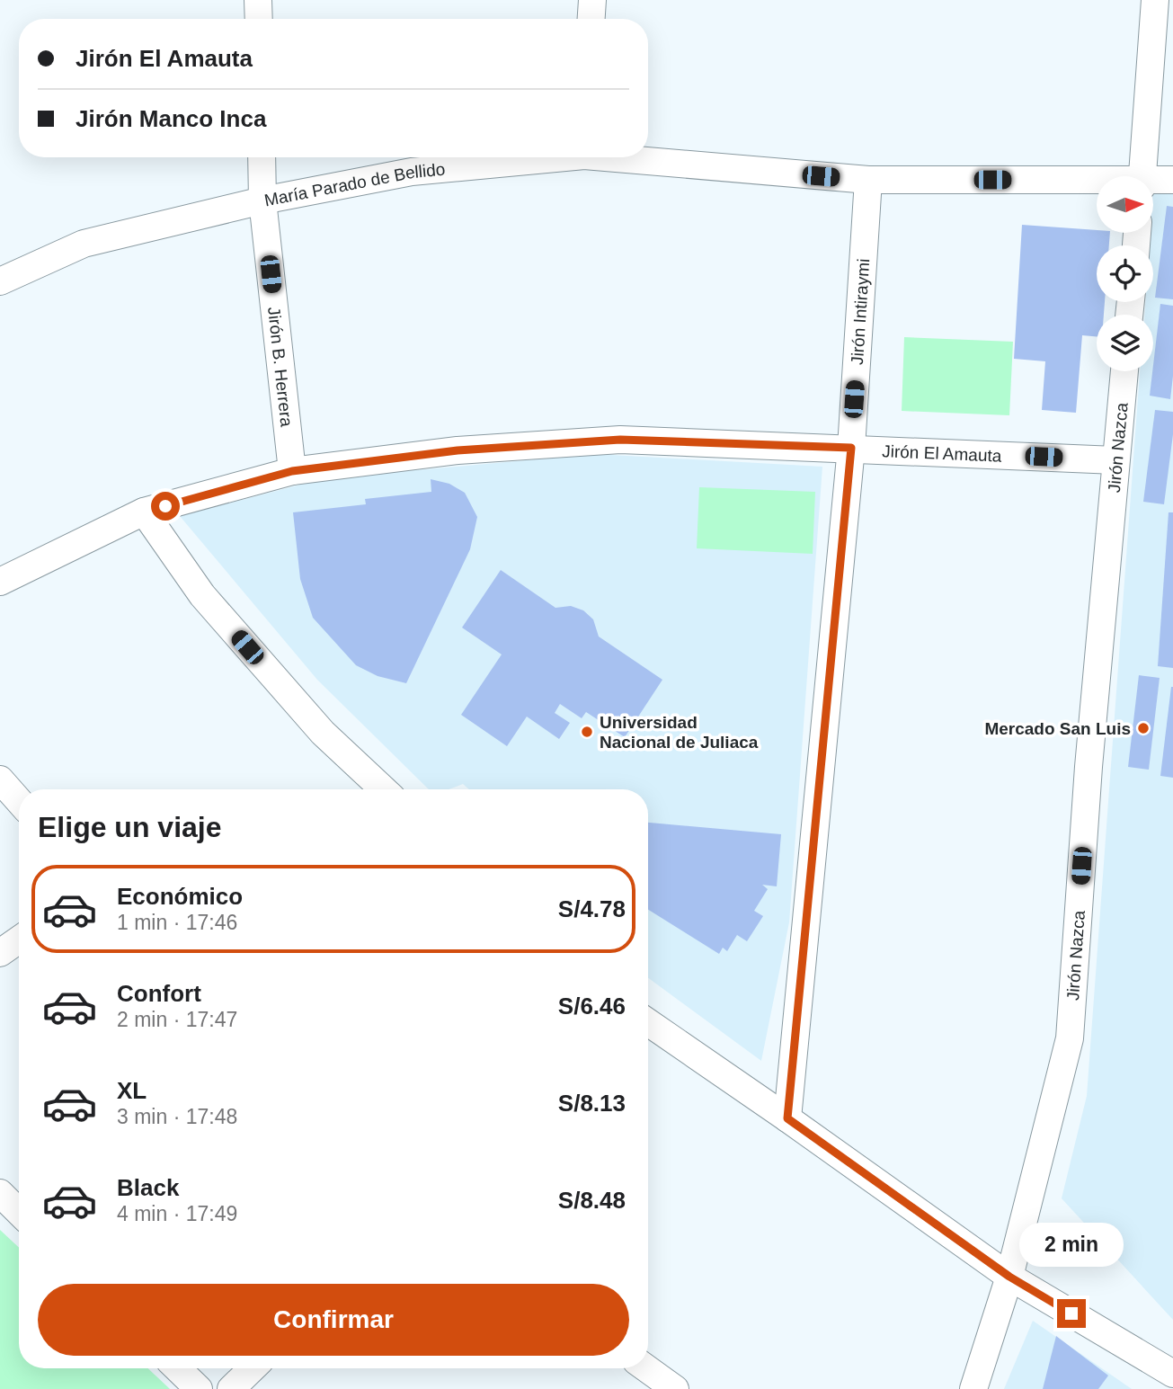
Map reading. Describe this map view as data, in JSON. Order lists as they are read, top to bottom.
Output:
{
  "streets": {
    "street": [
      "María Parado de Bellido",
      "Jirón Intiraymi",
      "Jirón B. Herrera",
      "Jirón Nazca",
      "Jirón El Amauta"
    ]
  },
  "crossings": [
    ["María Parado de Bellido", "Jirón Intiraymi"],
    ["María Parado de Bellido", "Jirón B. Herrera"],
    ["Jirón Intiraymi", "Jirón El Amauta"],
    ["Jirón B. Herrera", "Jirón El Amauta"],
    ["Jirón Nazca", "Jirón El Amauta"]
  ],
  "places": ["Mercado San Luis", "Universidad Nacional de Juliaca"],
  "north": "right",
  "page": {
    "banner": ["Jirón El Amauta", "Jirón Manco Inca"],
    "heading": "Elige un viaje",
    "list": [
      {
        "name": "Económico",
        "note": "1 min · 17:46",
        "value": "S/4.78"
      },
      {
        "name": "Confort",
        "note": "2 min · 17:47",
        "value": "S/6.46"
      },
      {
        "name": "XL",
        "note": "3 min · 17:48",
        "value": "S/8.13"
      },
      {
        "name": "Black",
        "note": "4 min · 17:49",
        "value": "S/8.48"
      }
    ],
    "bubble": "2 min",
    "buttons": "Confirmar"
  }
}
